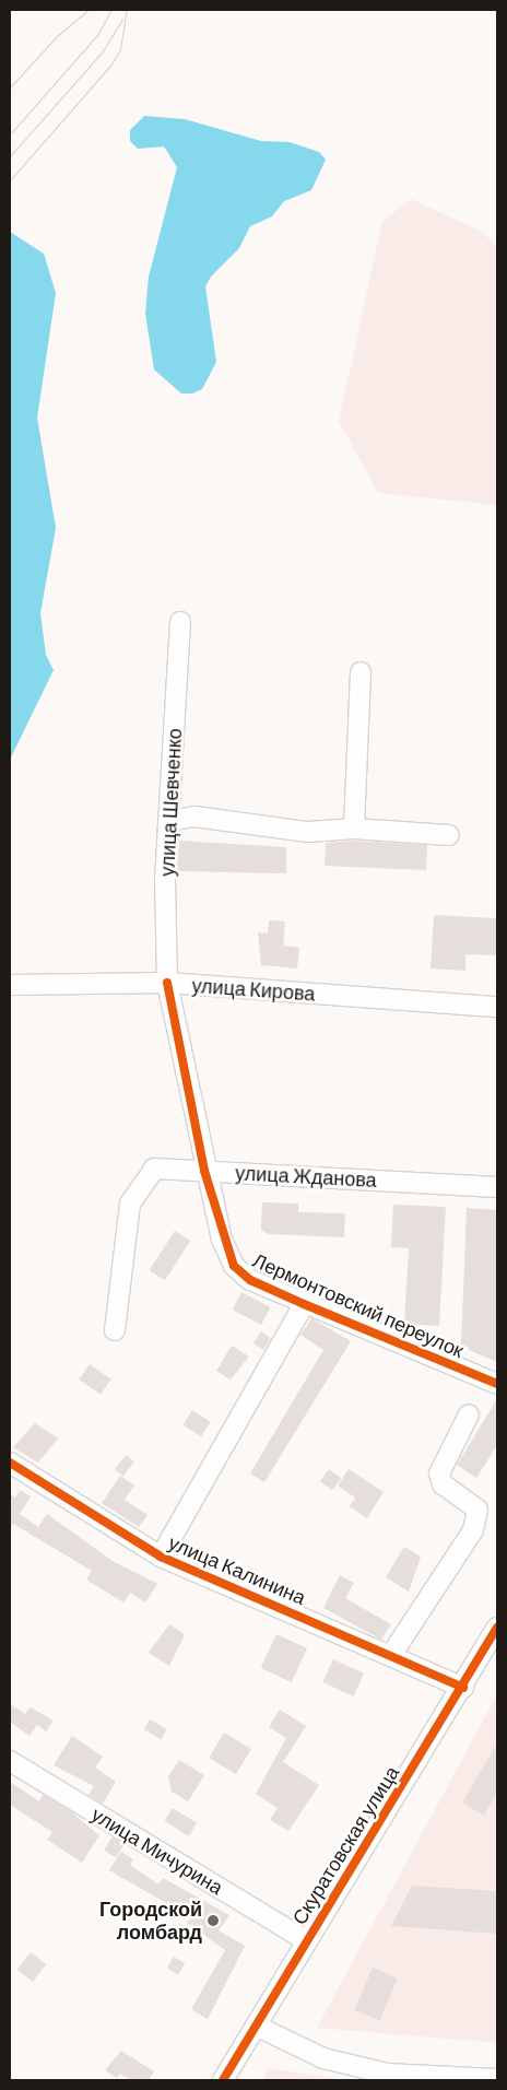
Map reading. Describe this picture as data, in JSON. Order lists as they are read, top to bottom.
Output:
{
  "streets": {
    "street": [
      "улица Шевченко",
      "улица Кирова",
      "улица Жданова",
      "Лермонтовский переулок",
      "улица Калинина",
      "Скуратовская улица",
      "улица Мичурина"
    ]
  },
  "crossings": [
    ["улица Шевченко", "улица Кирова"],
    ["улица Шевченко", "Лермонтовский переулок"],
    ["улица Кирова", "Лермонтовский переулок"],
    ["улица Жданова", "Лермонтовский переулок"],
    ["улица Калинина", "Скуратовская улица"],
    ["Скуратовская улица", "улица Мичурина"]
  ],
  "places": ["Городской ломбард"]
}
